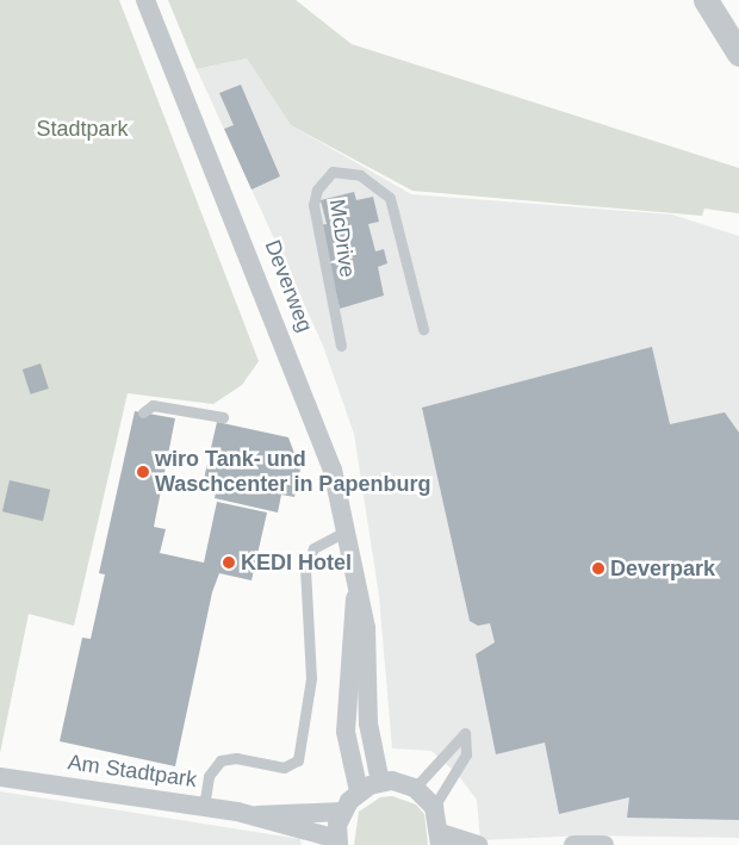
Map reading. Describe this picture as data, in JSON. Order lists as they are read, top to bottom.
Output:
{
  "streets": {
    "street": ["Deverweg", "Am Stadtpark"],
    "lane": ["McDrive"]
  },
  "parks": ["Stadtpark"],
  "places": ["wiro Tank- und Waschcenter in Papenburg", "KEDI Hotel", "Deverpark"]
}
